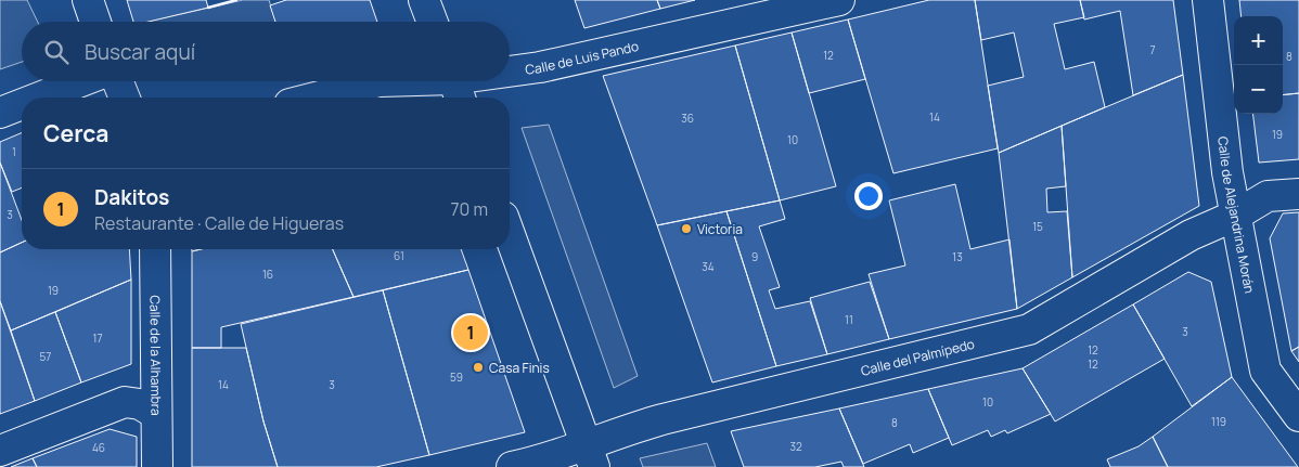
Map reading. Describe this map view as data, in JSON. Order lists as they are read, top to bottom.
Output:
{
  "streets": {
    "street": [
      "Calle de Luis Pando",
      "Calle de Alejandrina Morán",
      "Calle de la Alhambra",
      "Calle del Palmípedo"
    ]
  },
  "crossings": [
    ["Calle de Alejandrina Morán", "Calle del Palmípedo"]
  ],
  "places": ["Victoria", "Casa Finis"],
  "house_numbers": [
    "7",
    "12",
    "8",
    "14",
    "36",
    "19",
    "10",
    "1",
    "3",
    "15",
    "61",
    "9",
    "13",
    "34",
    "16",
    "19",
    "11",
    "3",
    "17",
    "12",
    "57",
    "12",
    "59",
    "14",
    "3",
    "10",
    "119",
    "8",
    "32",
    "46"
  ],
  "page": {
    "map_buttons": ["+", "−"],
    "search": "Buscar aquí",
    "heading": "Cerca",
    "list": [
      {
        "mark": "1",
        "name": "Dakitos",
        "note": "Restaurante · Calle de Higueras",
        "value": "70 m"
      }
    ],
    "pins": "1"
  }
}
